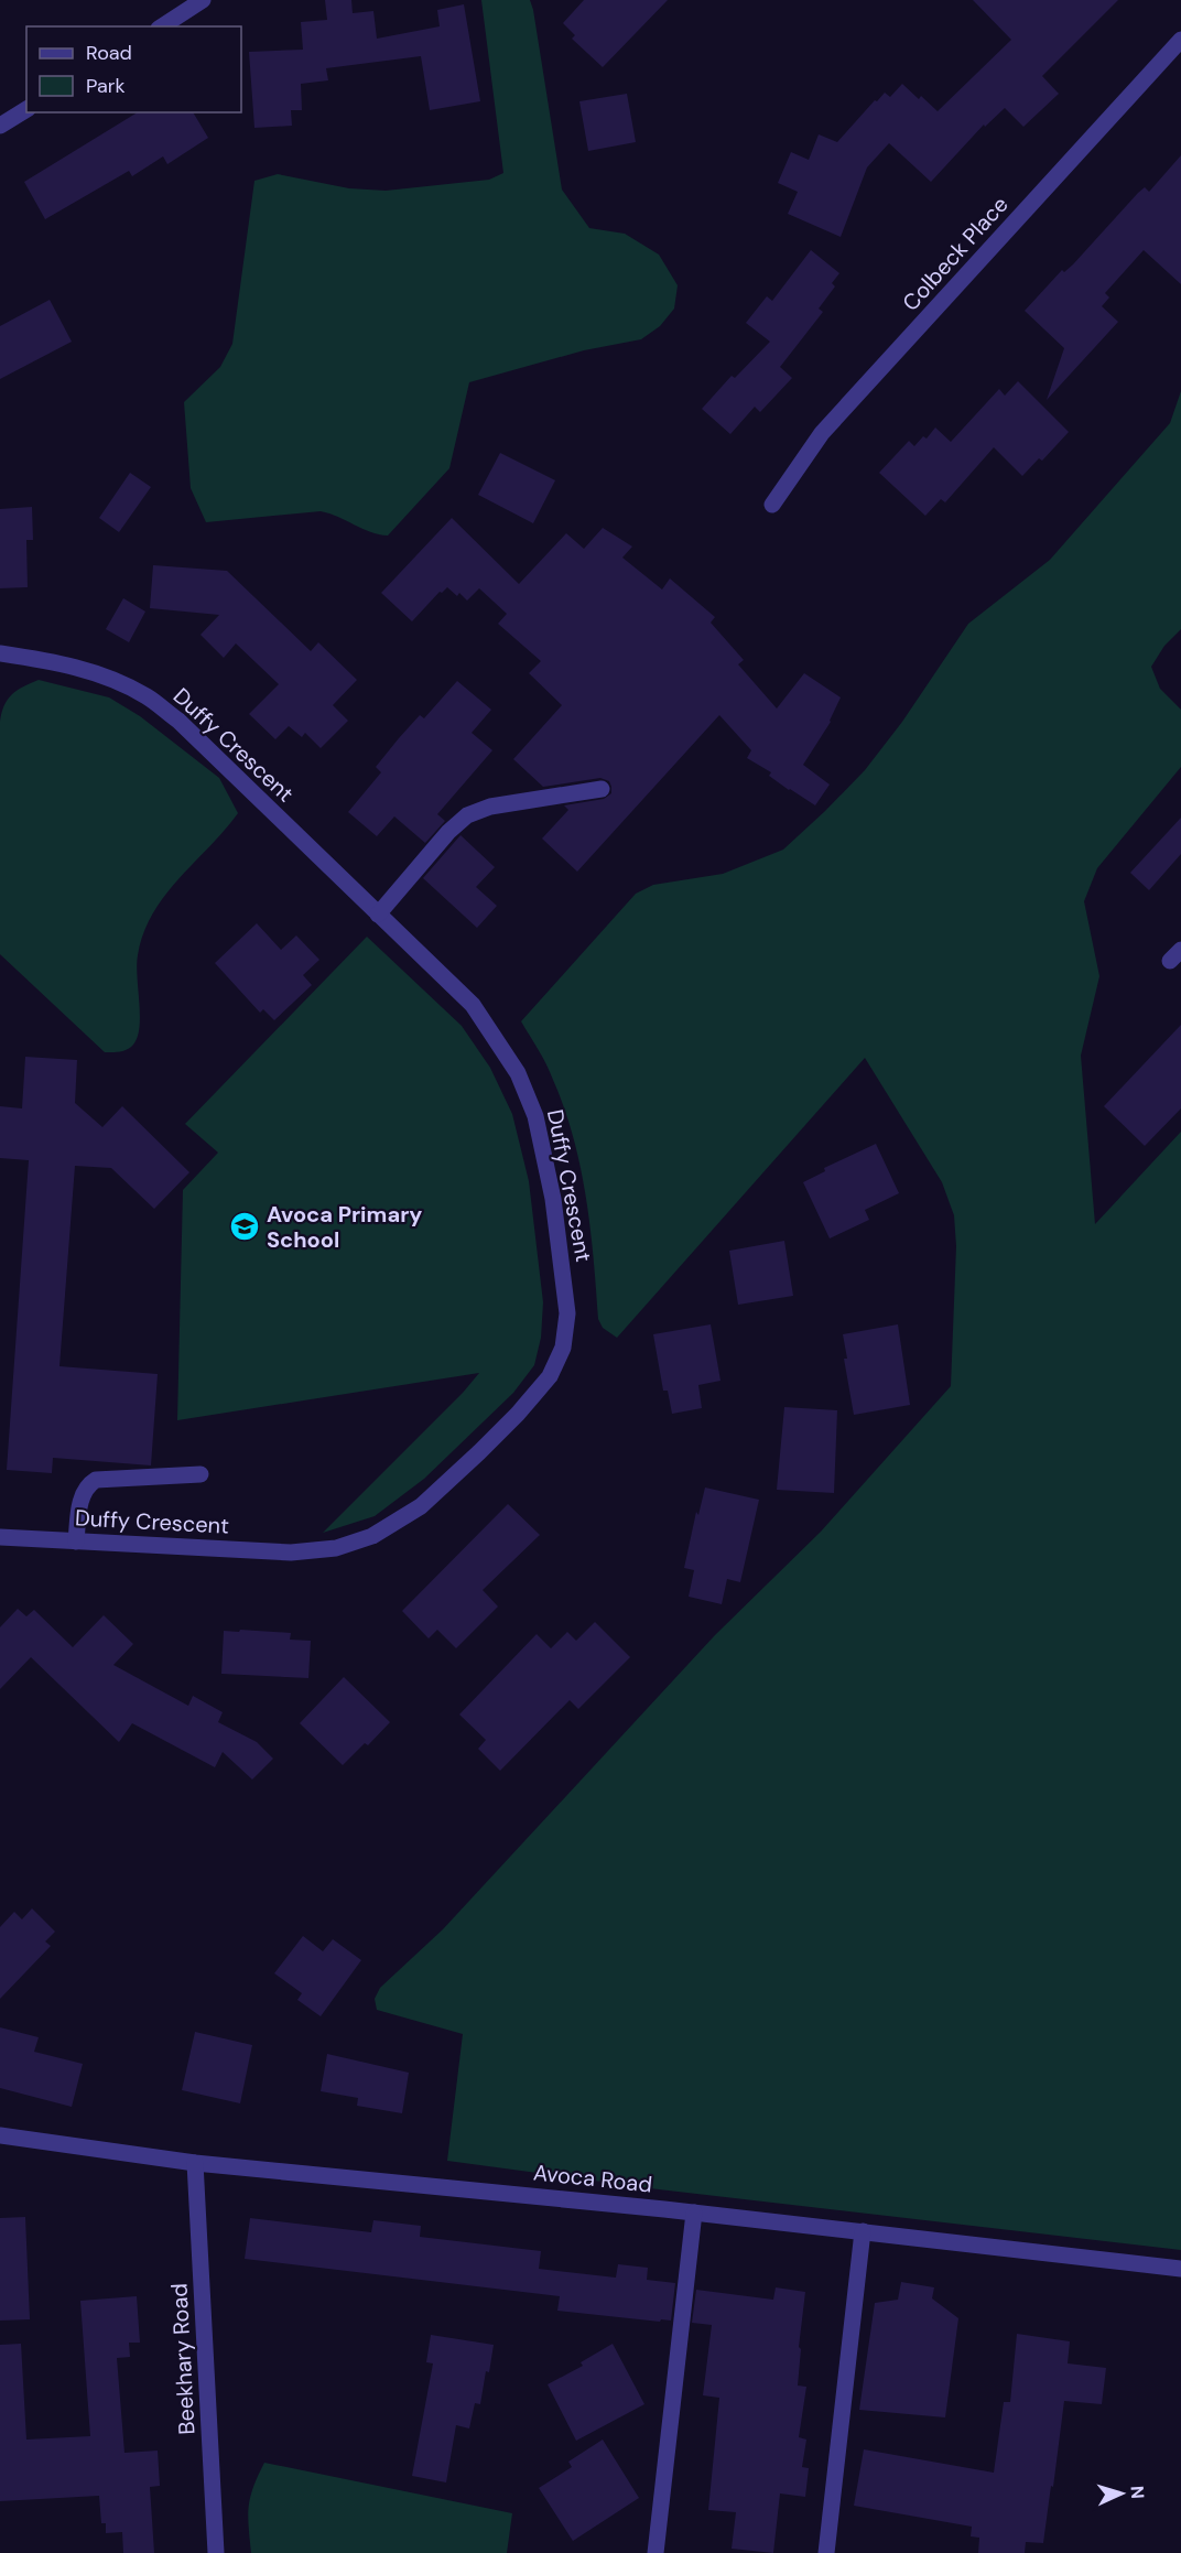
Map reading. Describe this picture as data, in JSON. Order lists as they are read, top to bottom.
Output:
{
  "streets": {
    "street": [
      "Colbeck Place",
      "Duffy Crescent",
      "Avoca Road",
      "Beekhary Road"
    ]
  },
  "crossings": [
    ["Avoca Road", "Beekhary Road"]
  ],
  "places": {
    "school or university": ["Avoca Primary School"]
  },
  "legend": ["Road", "Park"],
  "north": "right"
}
